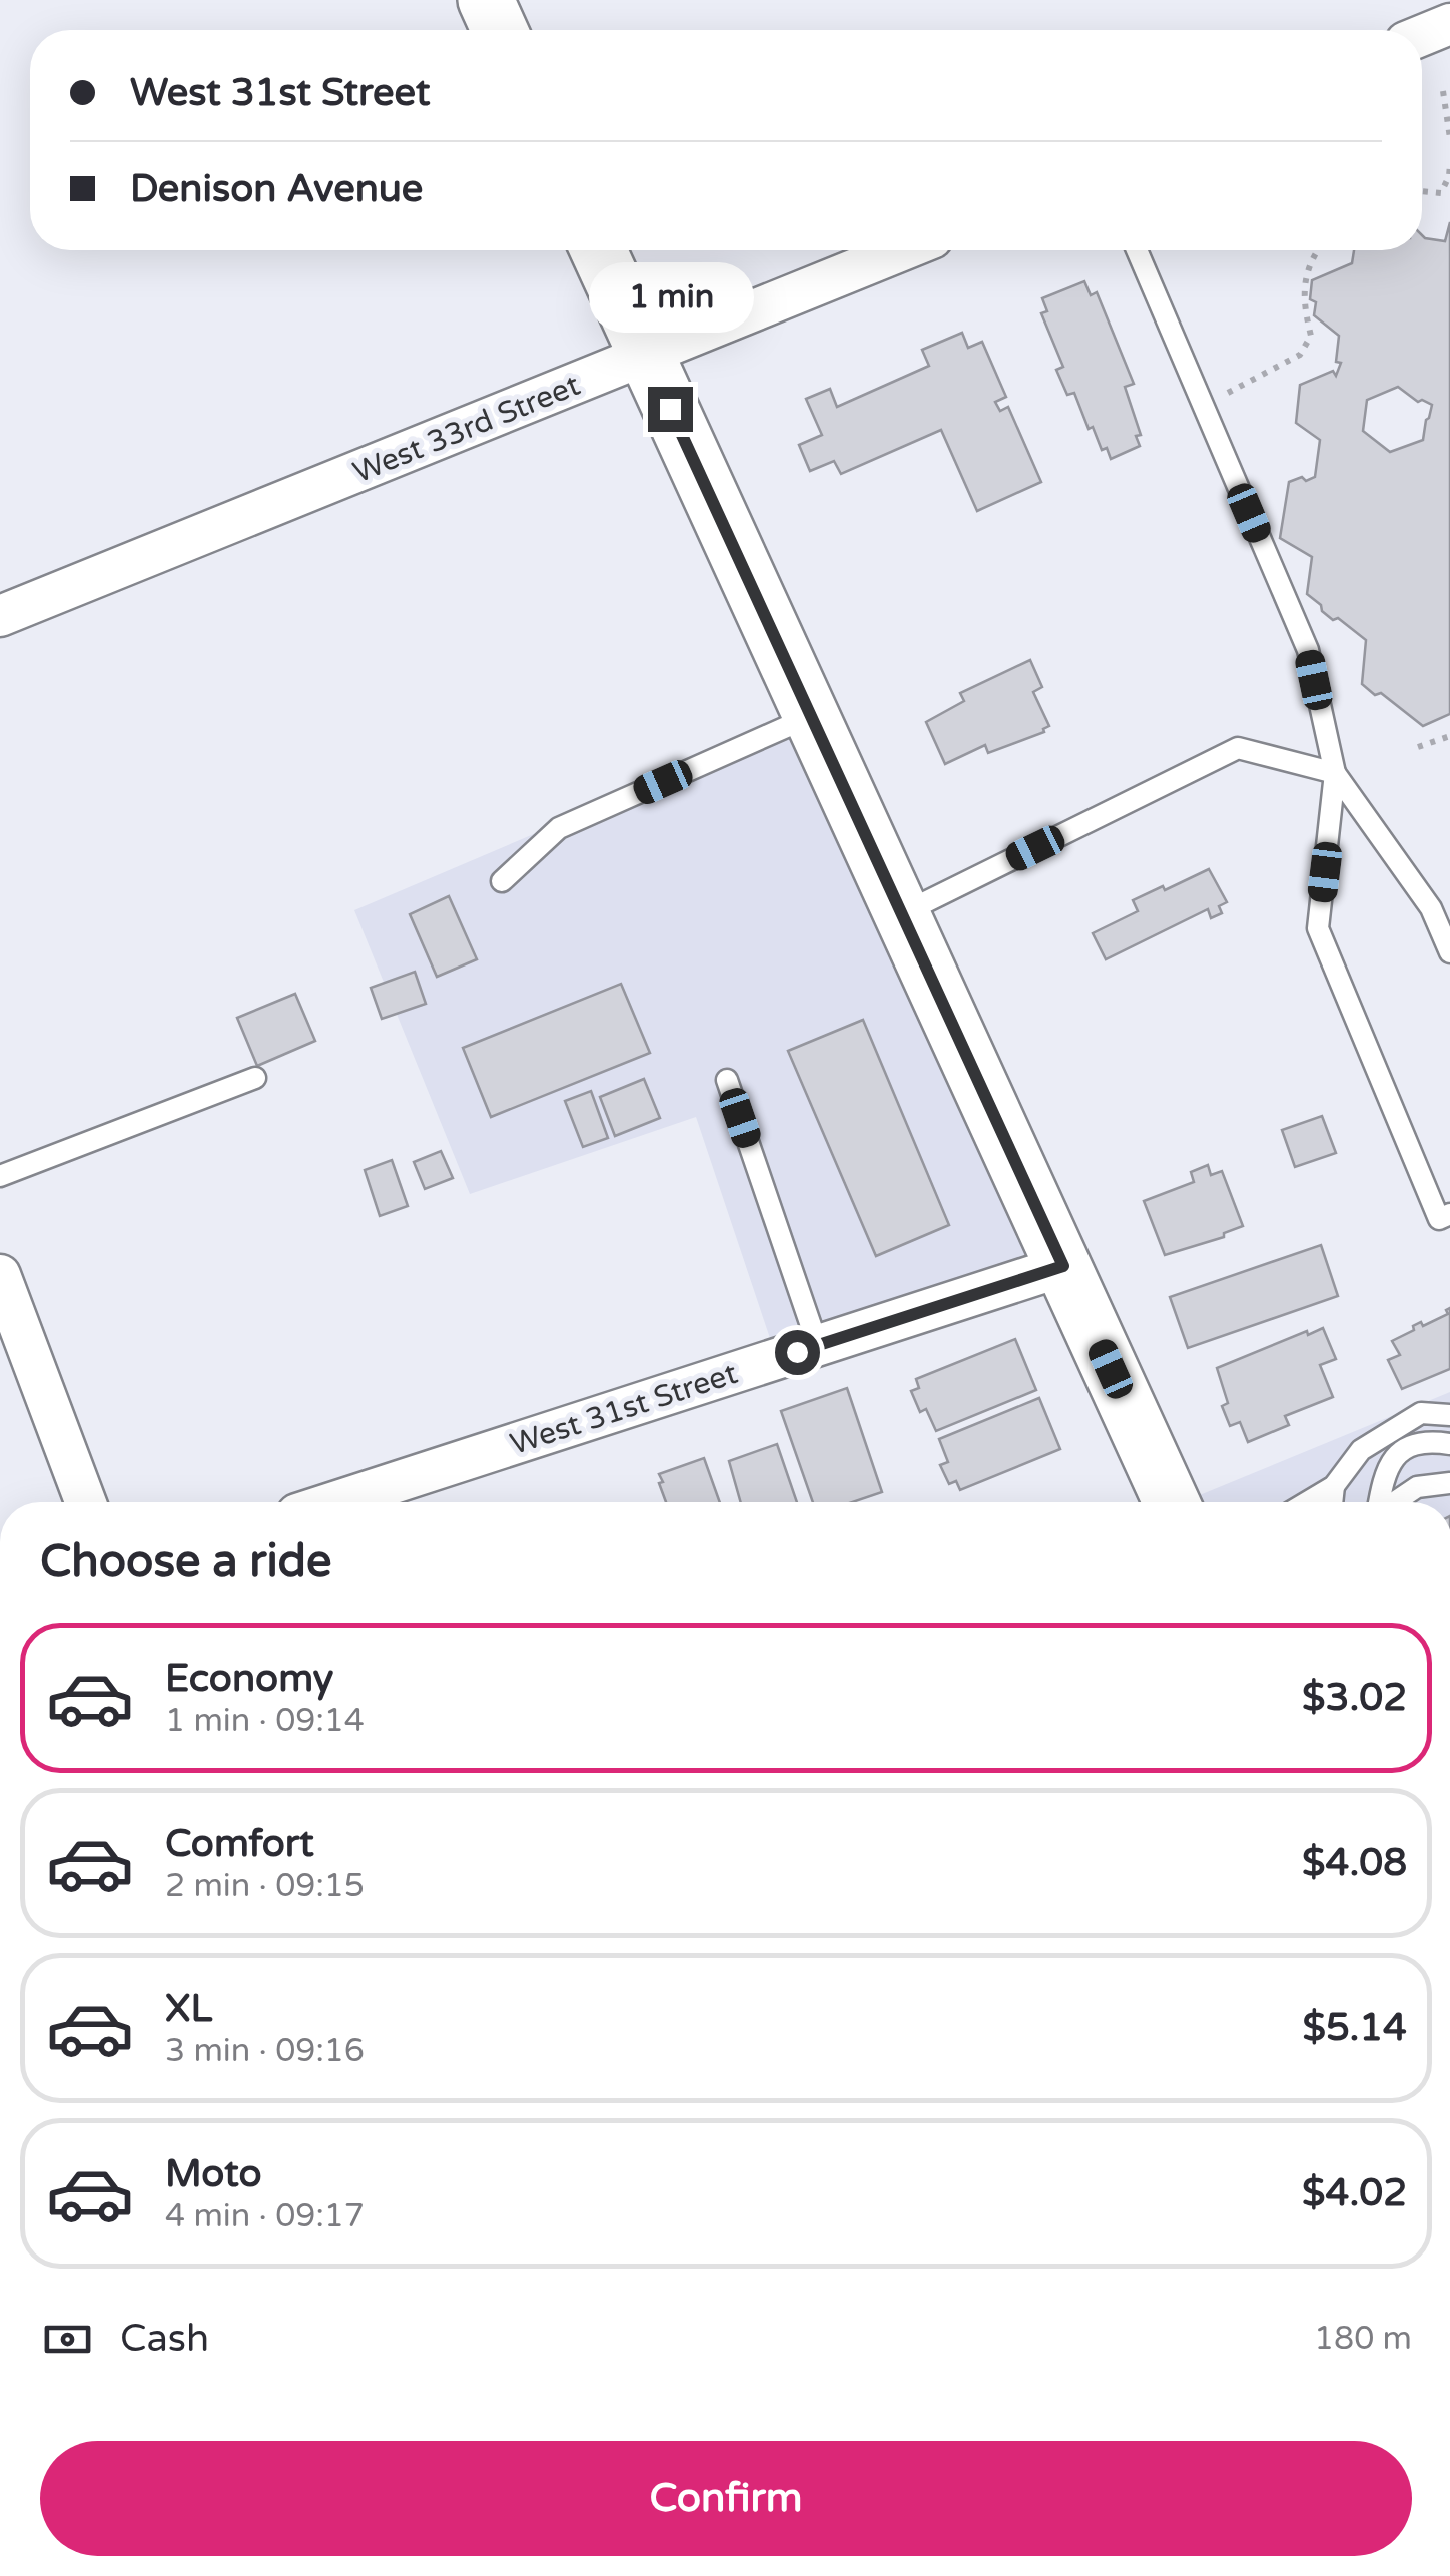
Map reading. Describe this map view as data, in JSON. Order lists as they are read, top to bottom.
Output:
{
  "streets": {
    "street": ["West 33rd Street", "West 31st Street"]
  },
  "page": {
    "banner": ["West 31st Street", "Denison Avenue"],
    "bubble": "1 min",
    "heading": "Choose a ride",
    "list": [
      {
        "name": "Economy",
        "note": "1 min · 09:14",
        "value": "$3.02"
      },
      {
        "name": "Comfort",
        "note": "2 min · 09:15",
        "value": "$4.08"
      },
      {
        "name": "XL",
        "note": "3 min · 09:16",
        "value": "$5.14"
      },
      {
        "name": "Moto",
        "note": "4 min · 09:17",
        "value": "$4.02"
      }
    ],
    "pay": ["Cash", "180 m"],
    "buttons": "Confirm"
  }
}
